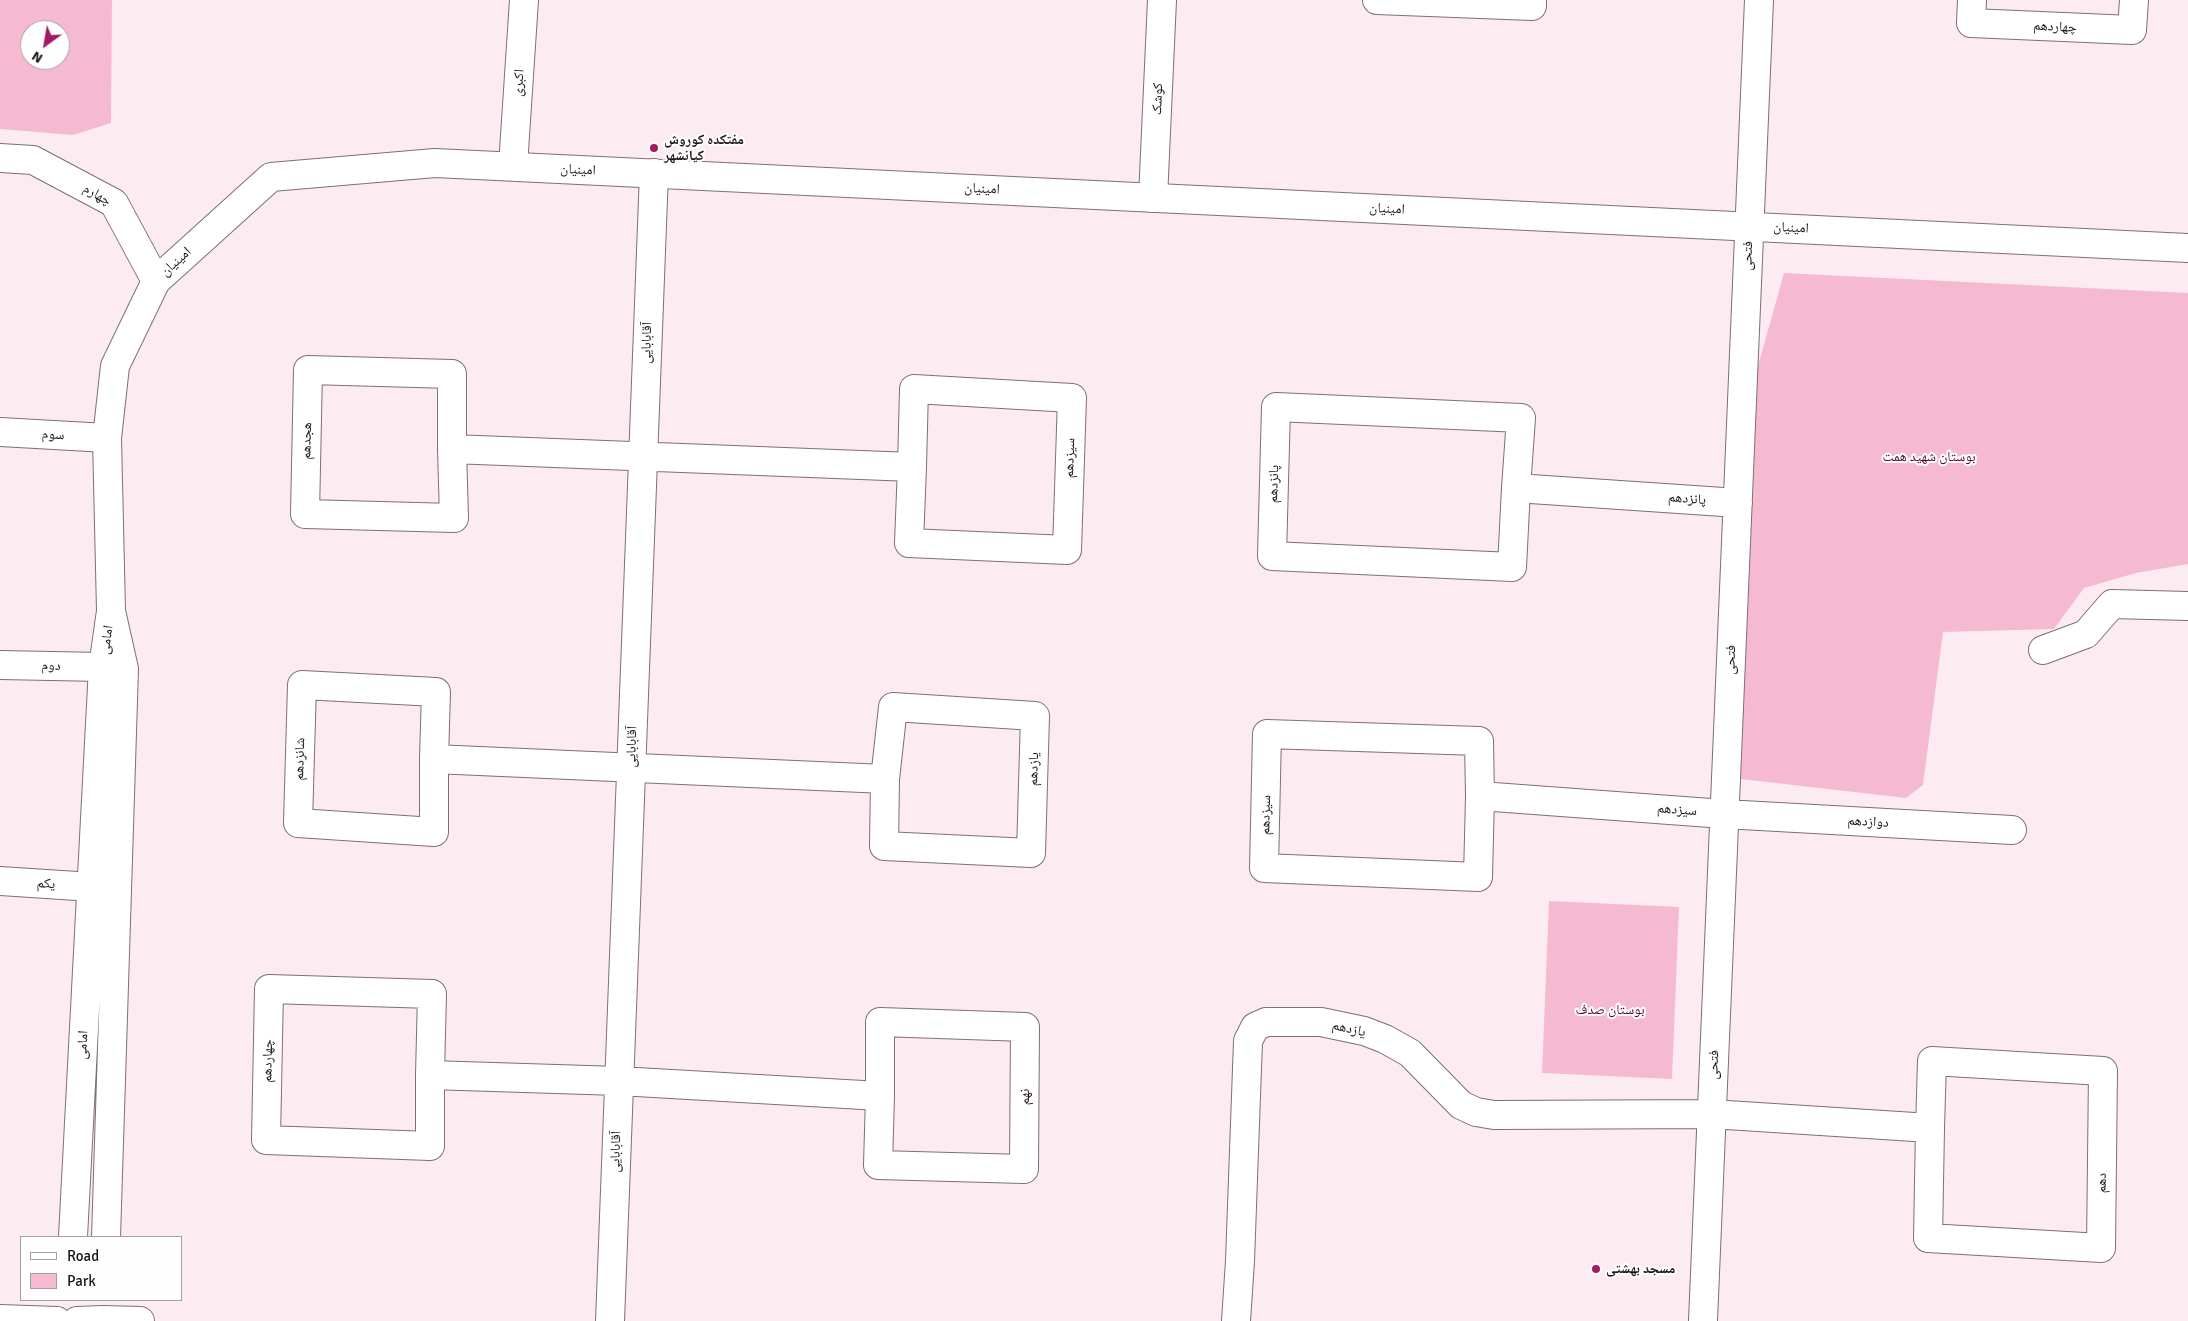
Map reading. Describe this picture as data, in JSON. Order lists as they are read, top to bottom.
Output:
{
  "streets": {
    "street": [
      "چهاردهم",
      "اکبری",
      "کوشک",
      "امینیان",
      "چهارم",
      "فتحی",
      "آقابابایی",
      "سوم",
      "هجدهم",
      "سیزدهم",
      "پانزدهم",
      "امامی",
      "دوم",
      "شانزدهم",
      "یازدهم",
      "دوازدهم",
      "یکم",
      "نهم",
      "دهم"
    ]
  },
  "crossings": [
    ["اکبری", "امینیان"],
    ["کوشک", "امینیان"],
    ["امینیان", "چهارم"],
    ["امینیان", "فتحی"],
    ["امینیان", "آقابابایی"],
    ["امینیان", "سوم"],
    ["امینیان", "امامی"],
    ["فتحی", "سیزدهم"],
    ["فتحی", "پانزدهم"],
    ["فتحی", "یازدهم"],
    ["فتحی", "دوازدهم"],
    ["سیزدهم", "دوازدهم"],
    ["امامی", "دوم"],
    ["امامی", "یکم"]
  ],
  "parks": ["بوستان شهید همت", "بوستان صدف"],
  "places": ["مفتکده کوروش کیانشهر", "مسجد بهشتی"],
  "legend": ["Road", "Park"],
  "north": "bottom left"
}
